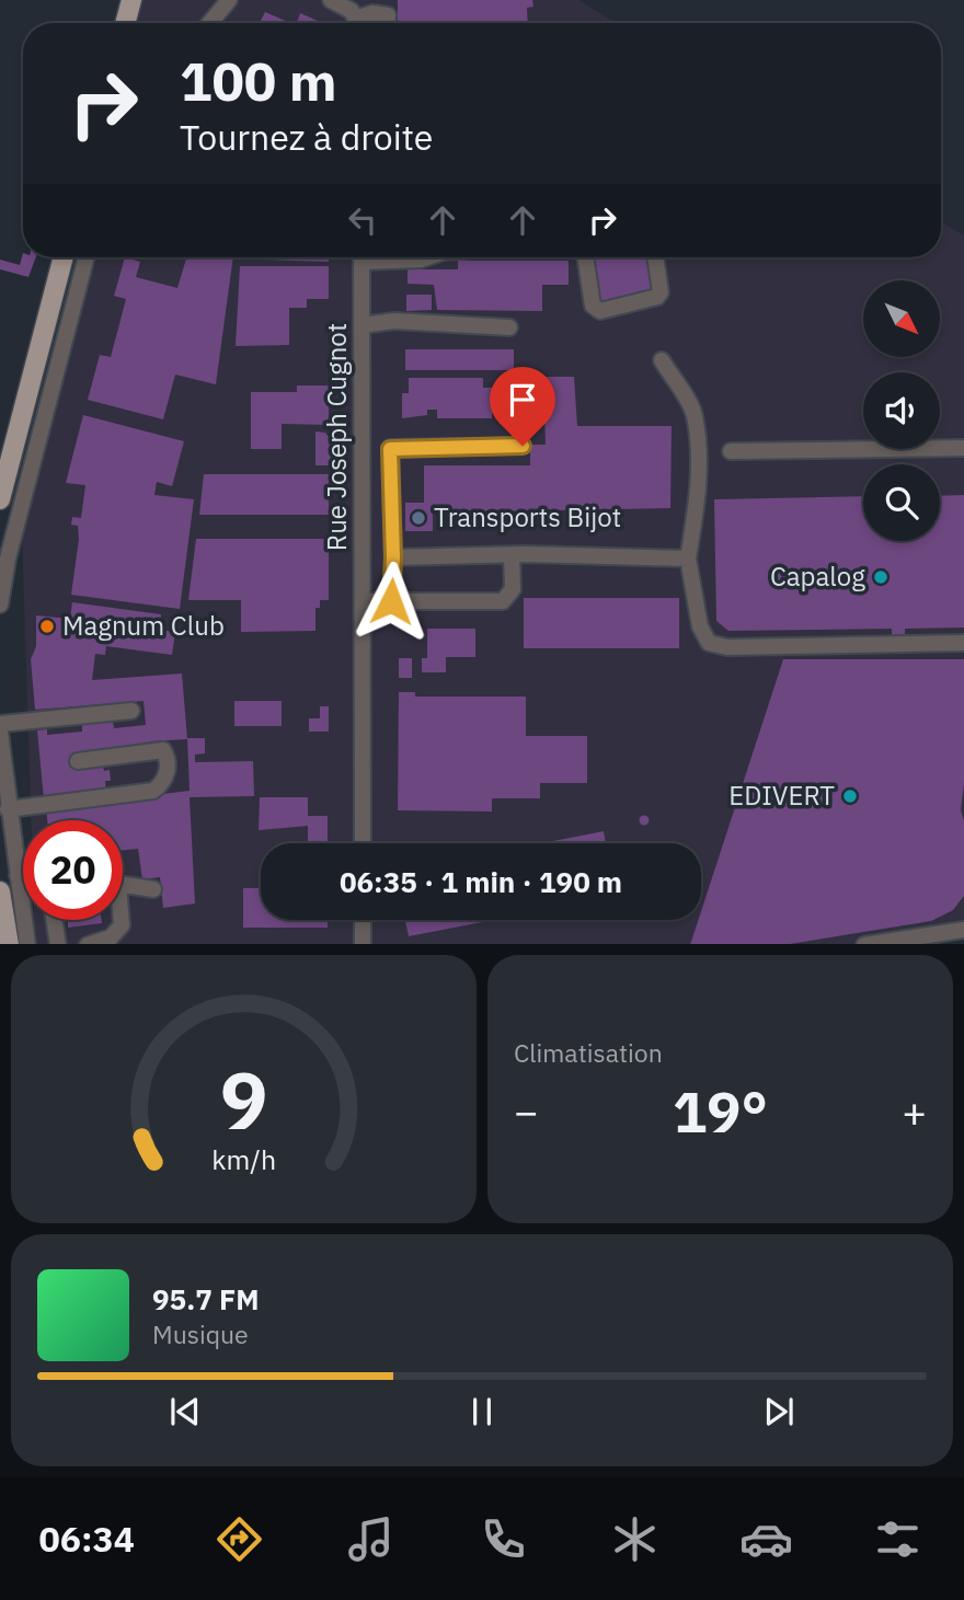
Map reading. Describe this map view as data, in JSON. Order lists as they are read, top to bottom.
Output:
{
  "streets": {
    "street": ["Rue Joseph Cugnot"]
  },
  "places": [
    "Transports Bijot",
    "Capalog",
    "Magnum Club",
    "EDIVERT"
  ],
  "north": "bottom right",
  "page": {
    "turn": ["100 m", "Tournez à droite"],
    "limit": "20",
    "trip": "06:35 · 1 min · 190 m",
    "tile": "Climatisation",
    "heat": ["−", "19°", "+"],
    "song": ["95.7 FM", "Musique"],
    "tabs": "06:34",
    "gauge": ["9", "km/h"]
  }
}
